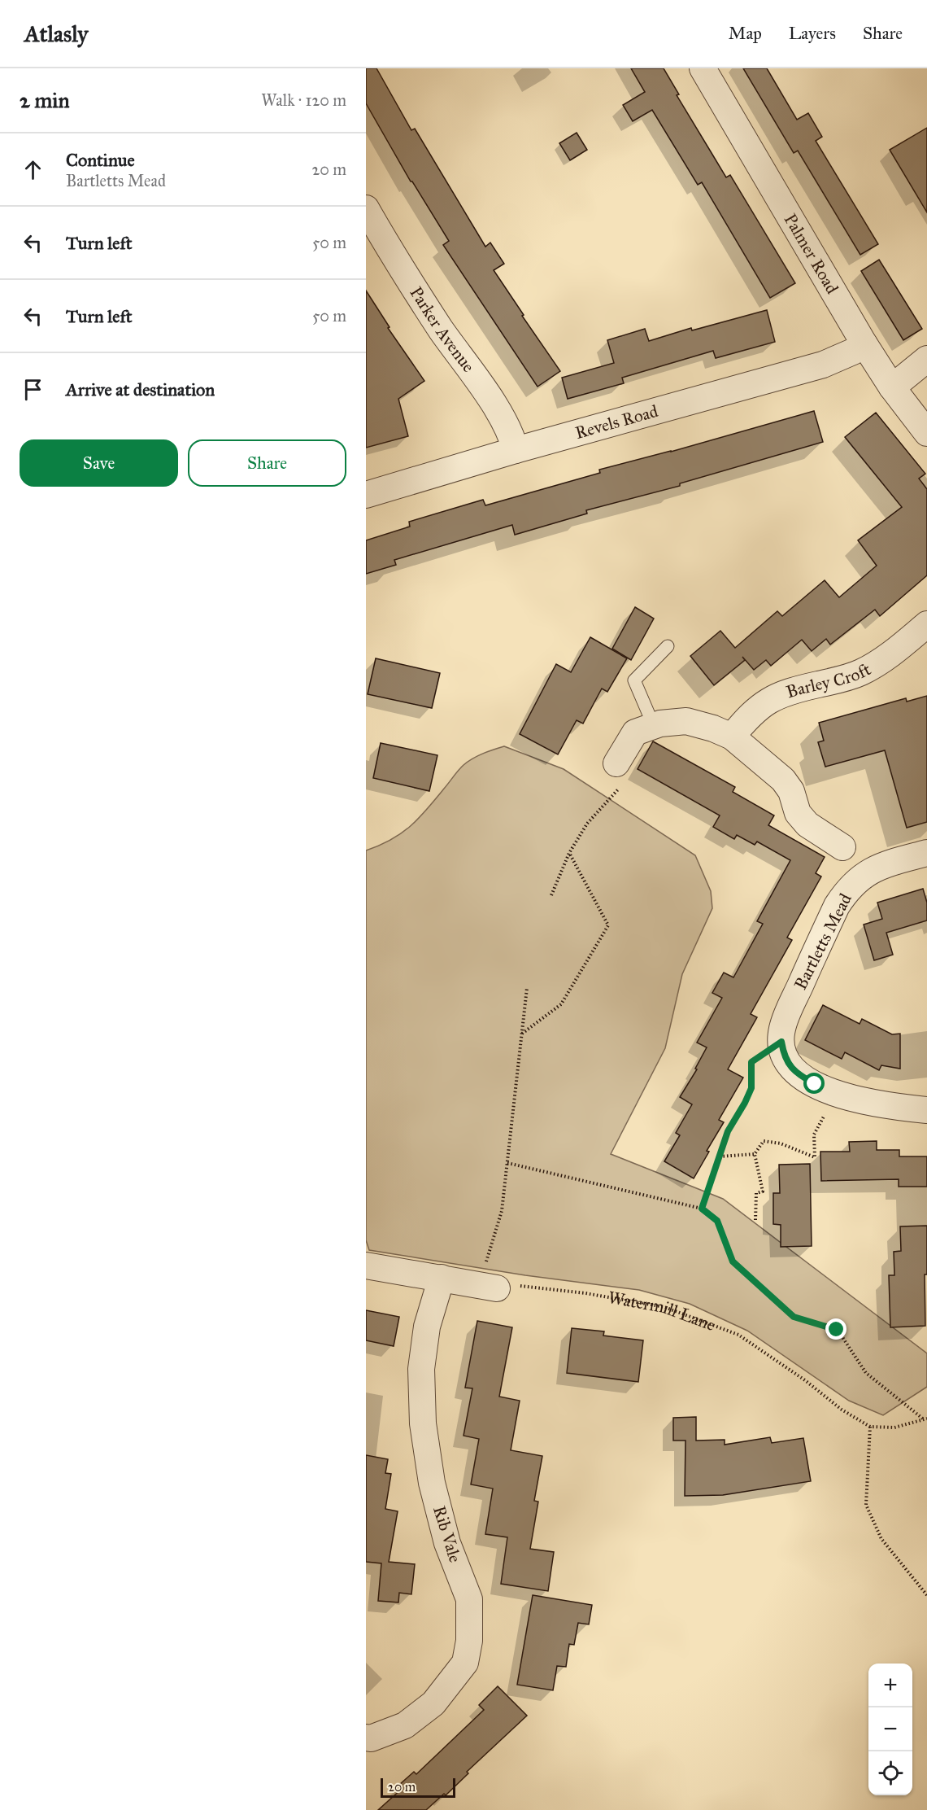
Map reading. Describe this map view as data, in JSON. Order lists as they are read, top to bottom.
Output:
{
  "streets": {
    "street": [
      "Palmer Road",
      "Parker Avenue",
      "Revels Road",
      "Barley Croft",
      "Bartletts Mead",
      "Rib Vale"
    ],
    "path": ["Watermill Lane"]
  },
  "crossings": [
    ["Palmer Road", "Revels Road"],
    ["Parker Avenue", "Revels Road"]
  ],
  "scale_bar": "20 m",
  "page": {
    "header": "Atlasly",
    "nav": ["Map", "Layers", "Share"],
    "heading": ["2 min", "Walk · 120 m"],
    "list": [
      ["Continue", "Bartletts Mead", "20 m"],
      ["Turn left", "50 m"],
      ["Turn left", "50 m"],
      "Arrive at destination"
    ],
    "buttons": ["Save", "Share"],
    "map_buttons": ["+", "−"],
    "scale": "20 m"
  }
}
